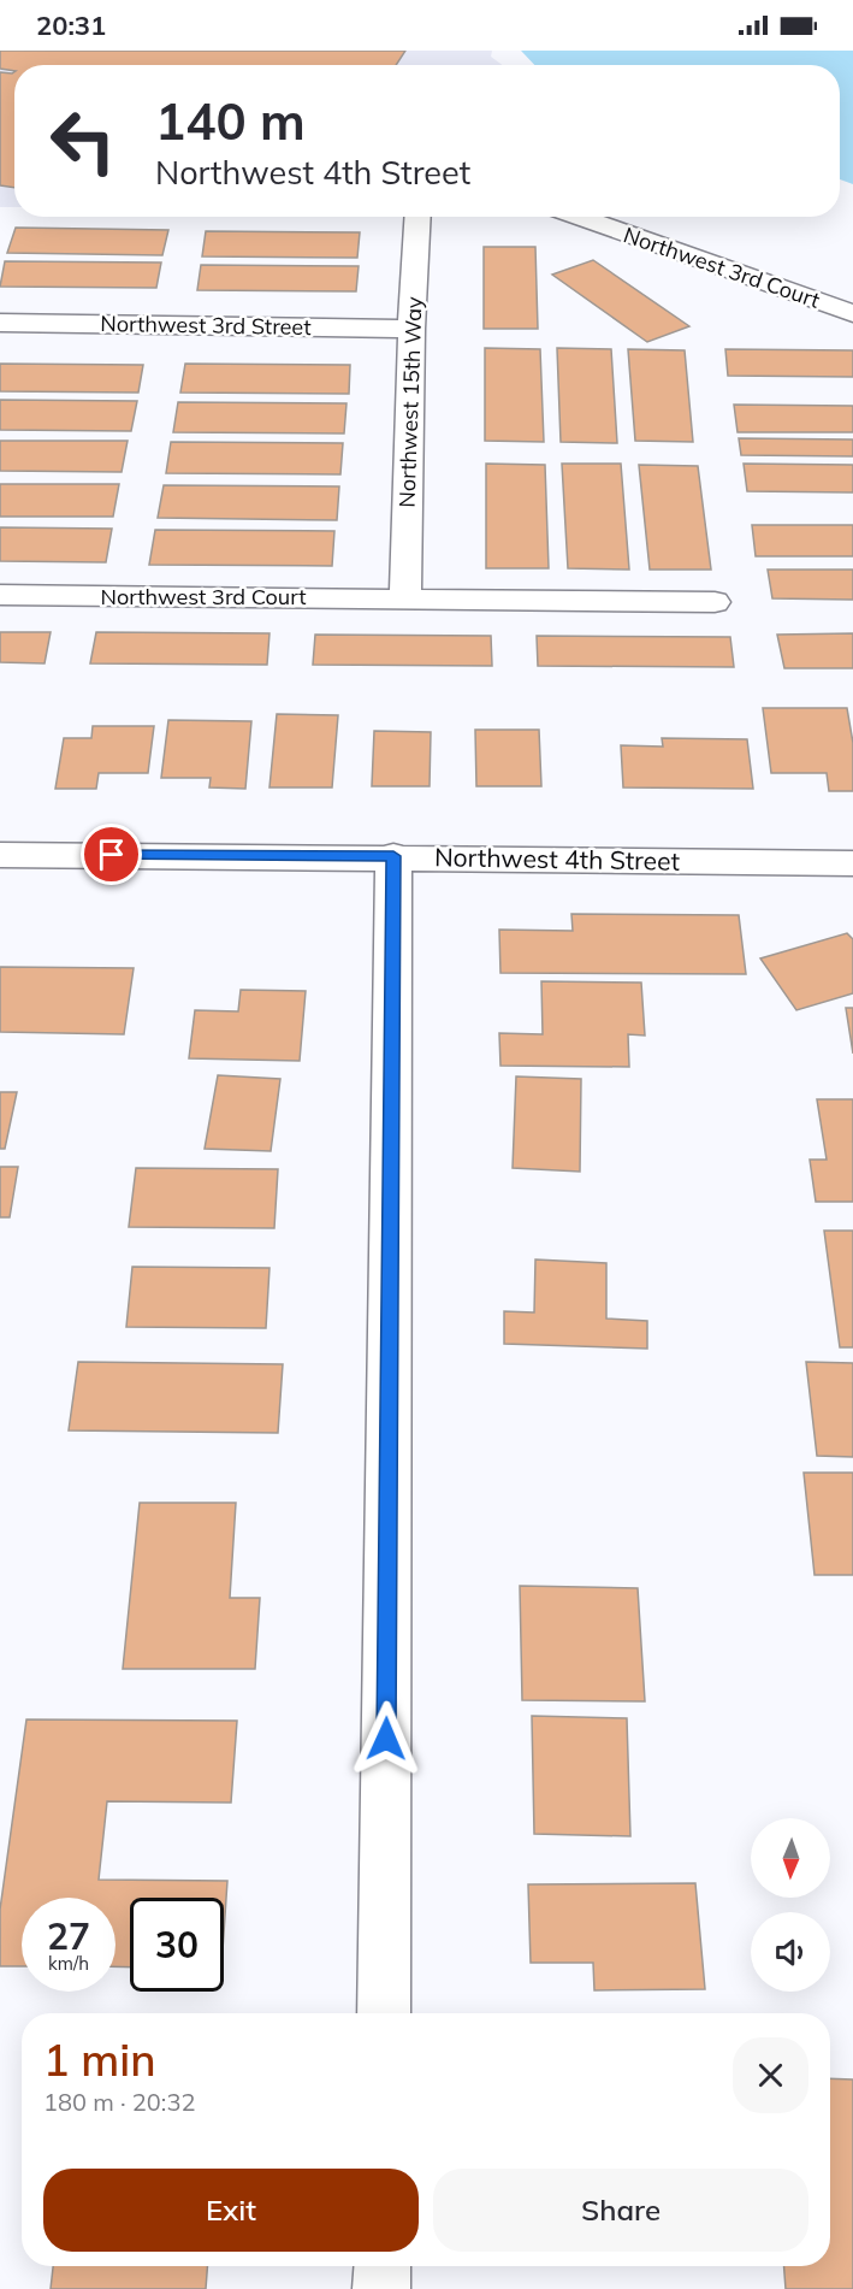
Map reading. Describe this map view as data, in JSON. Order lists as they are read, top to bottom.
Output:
{
  "streets": {
    "street": [
      "Northwest 3rd Court",
      "Northwest 3rd Street",
      "Northwest 15th Way",
      "Northwest 4th Street"
    ]
  },
  "crossings": [
    ["Northwest 3rd Court", "Northwest 15th Way"],
    ["Northwest 3rd Street", "Northwest 15th Way"]
  ],
  "north": "bottom",
  "page": {
    "status": "20:31",
    "turn": ["140 m", "Northwest 4th Street"],
    "speed": "27 km/h",
    "limit": "30",
    "heading": ["1 min", "180 m · 20:32"],
    "buttons": ["Exit", "Share"]
  }
}
